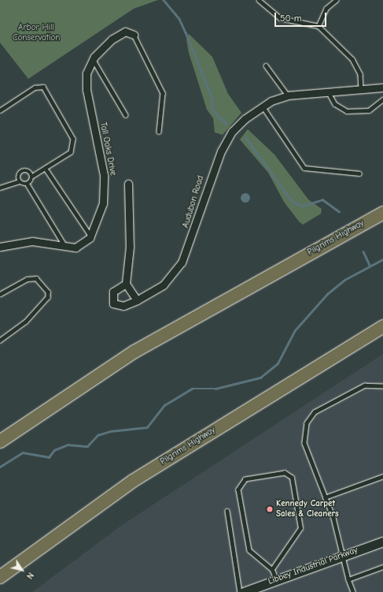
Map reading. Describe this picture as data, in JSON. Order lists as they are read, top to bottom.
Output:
{
  "streets": {
    "highway": ["Pilgrims Highway"],
    "street": ["Tall Oaks Drive", "Audubon Road", "Libbey Industrial Parkway"]
  },
  "parks": ["Arbor Hill Conservation"],
  "places": ["Kennedy Carpet Sales & Cleaners"],
  "scale_bar": "50 m",
  "north": "bottom right"
}
